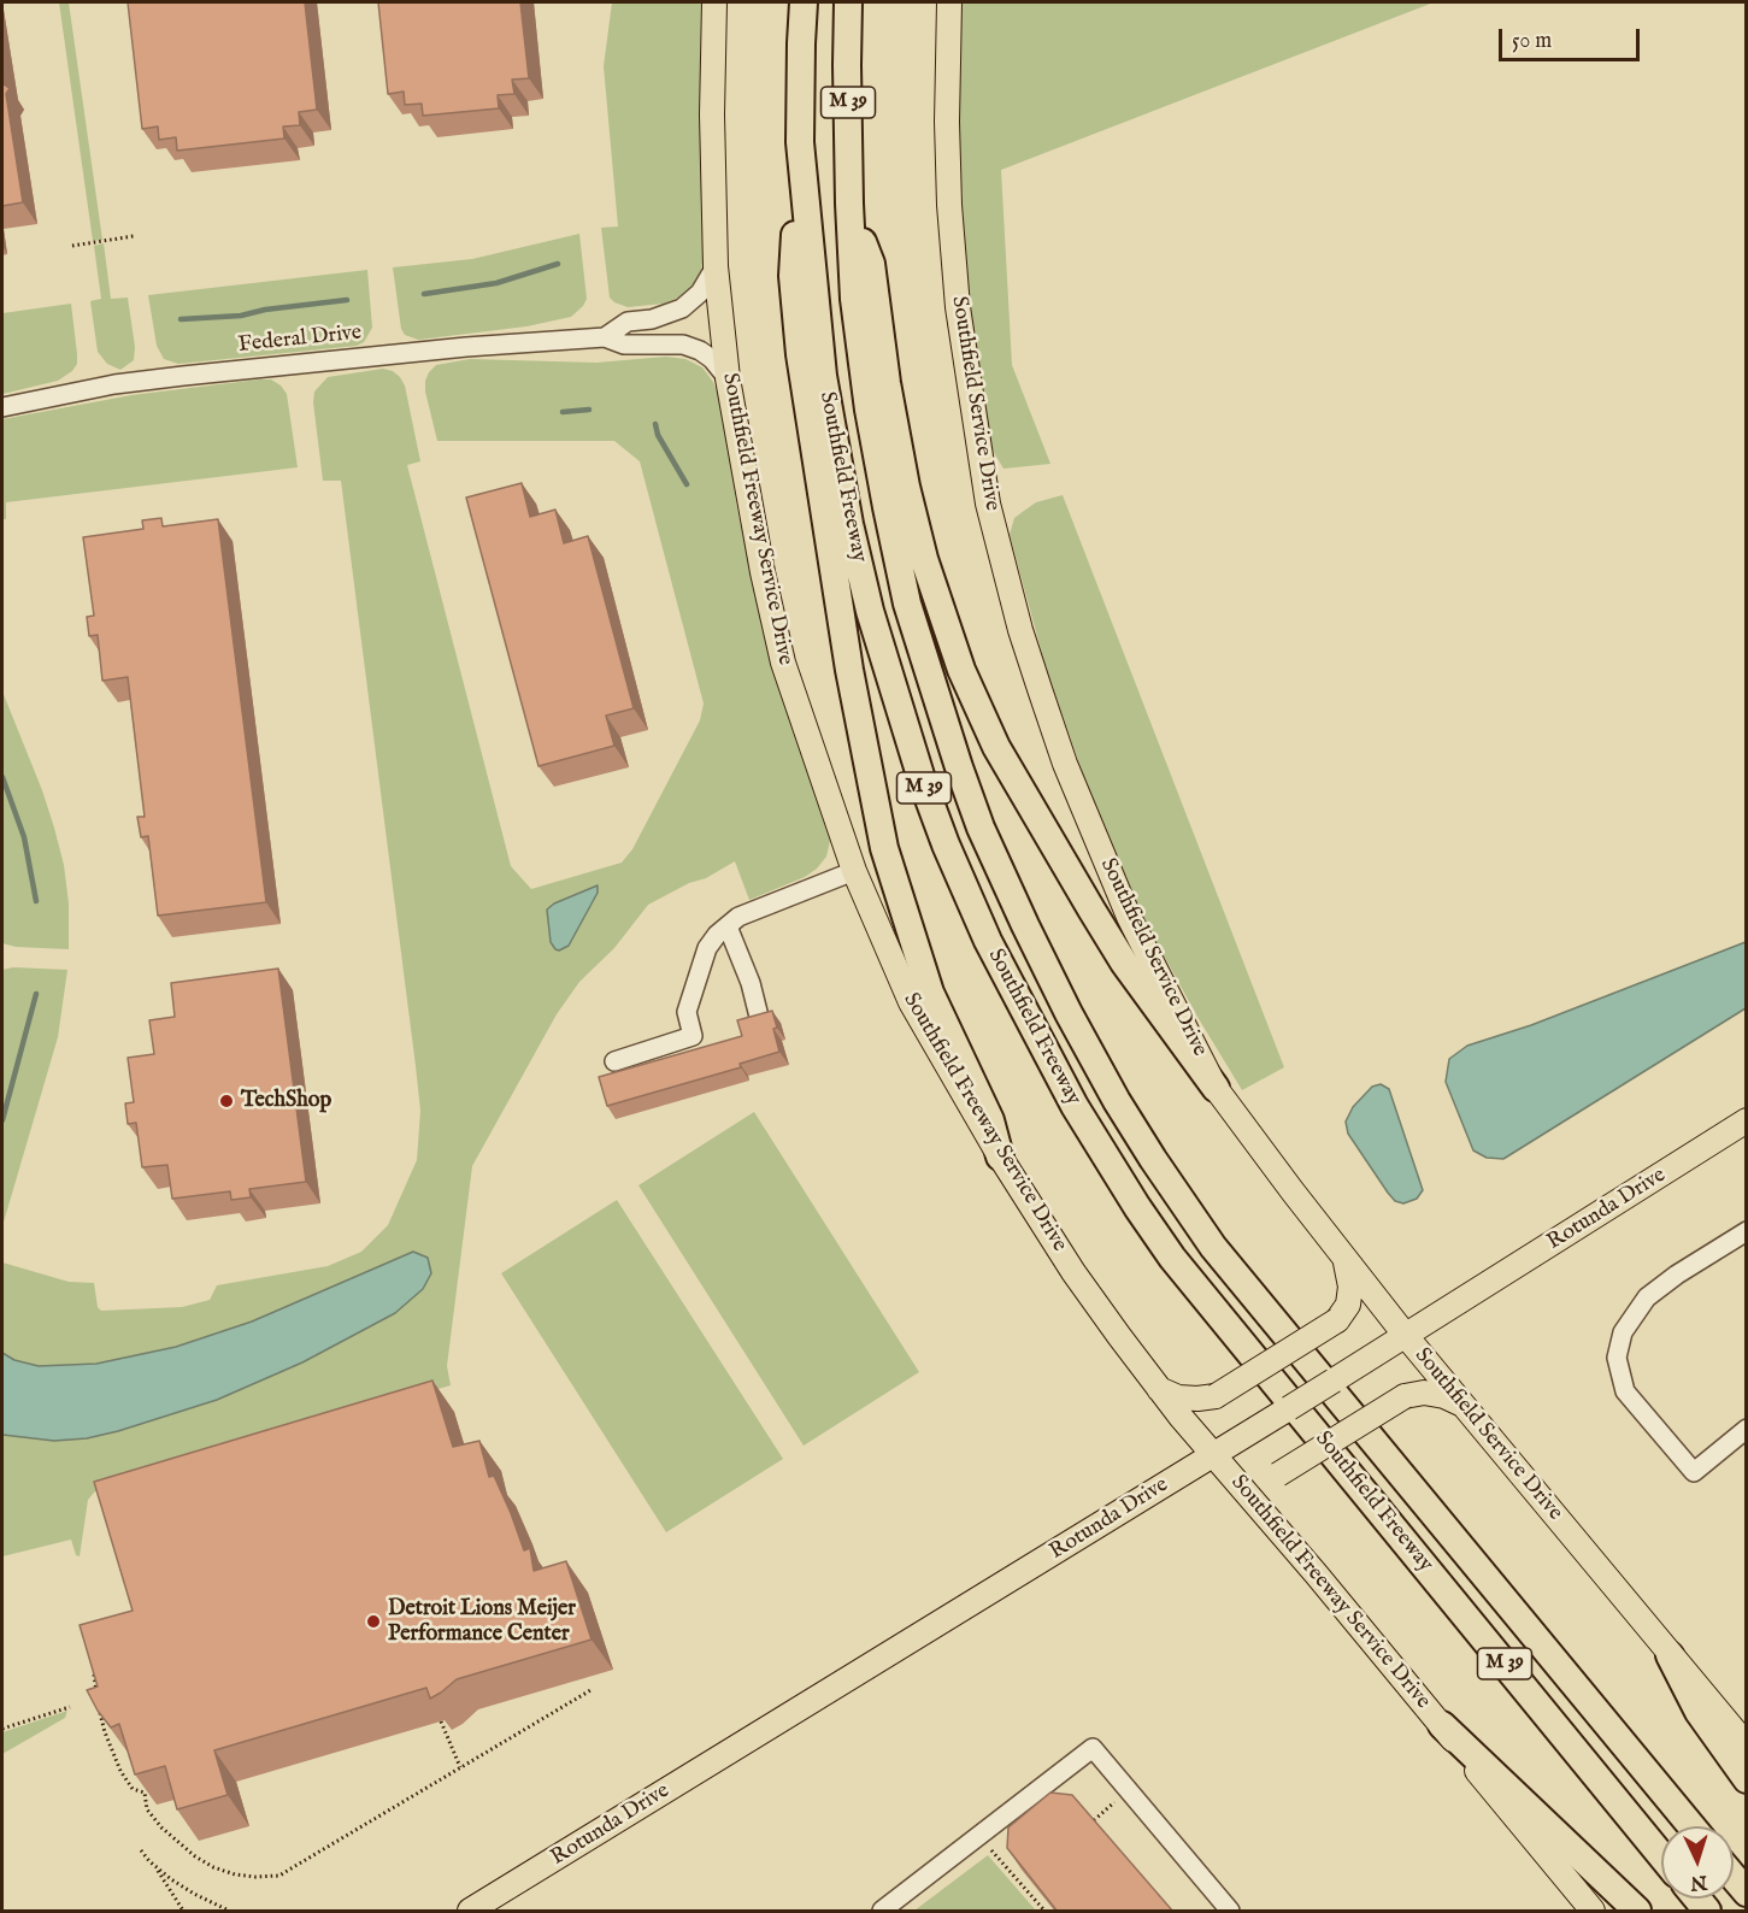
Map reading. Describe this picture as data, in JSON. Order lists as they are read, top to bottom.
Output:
{
  "streets": {
    "highway": ["M 39", "Southfield Freeway"],
    "main road": ["Southfield Service Drive", "Southfield Freeway Service Drive", "Rotunda Drive"],
    "street": ["Federal Drive"]
  },
  "crossings": [
    ["Federal Drive", "Southfield Freeway Service Drive"],
    ["Southfield Service Drive", "Rotunda Drive"],
    ["Southfield Freeway Service Drive", "Rotunda Drive"]
  ],
  "places": ["TechShop", "Detroit Lions Meijer Performance Center"],
  "scale_bar": "50 m",
  "north": "bottom"
}
